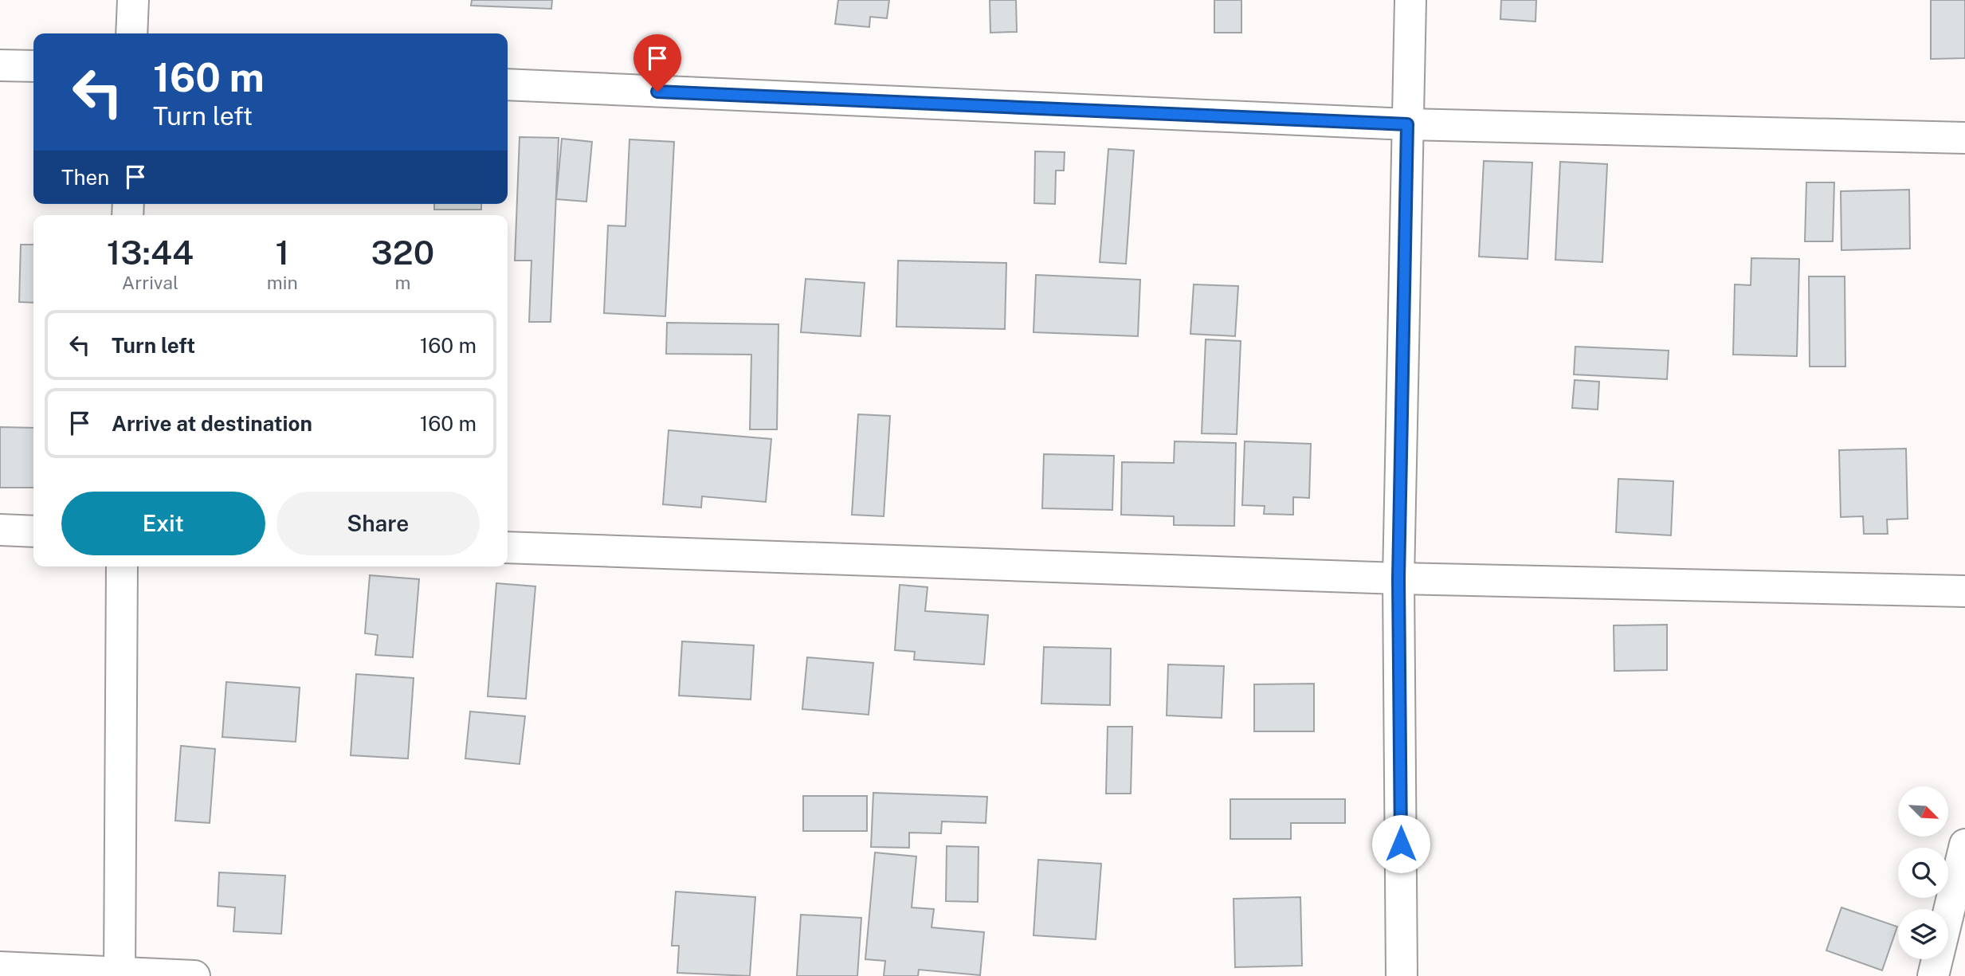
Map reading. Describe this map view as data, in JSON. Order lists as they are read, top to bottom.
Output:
{
  "north": "bottom right",
  "page": {
    "turn": ["160 m", "Turn left"],
    "then": "Then",
    "eta": [
      "13:44",
      "Arrival",
      "1",
      "min",
      "320",
      "m"
    ],
    "list": [
      {
        "name": "Turn left",
        "value": "160 m"
      },
      {
        "name": "Arrive at destination",
        "value": "160 m"
      }
    ],
    "buttons": ["Exit", "Share"]
  }
}
